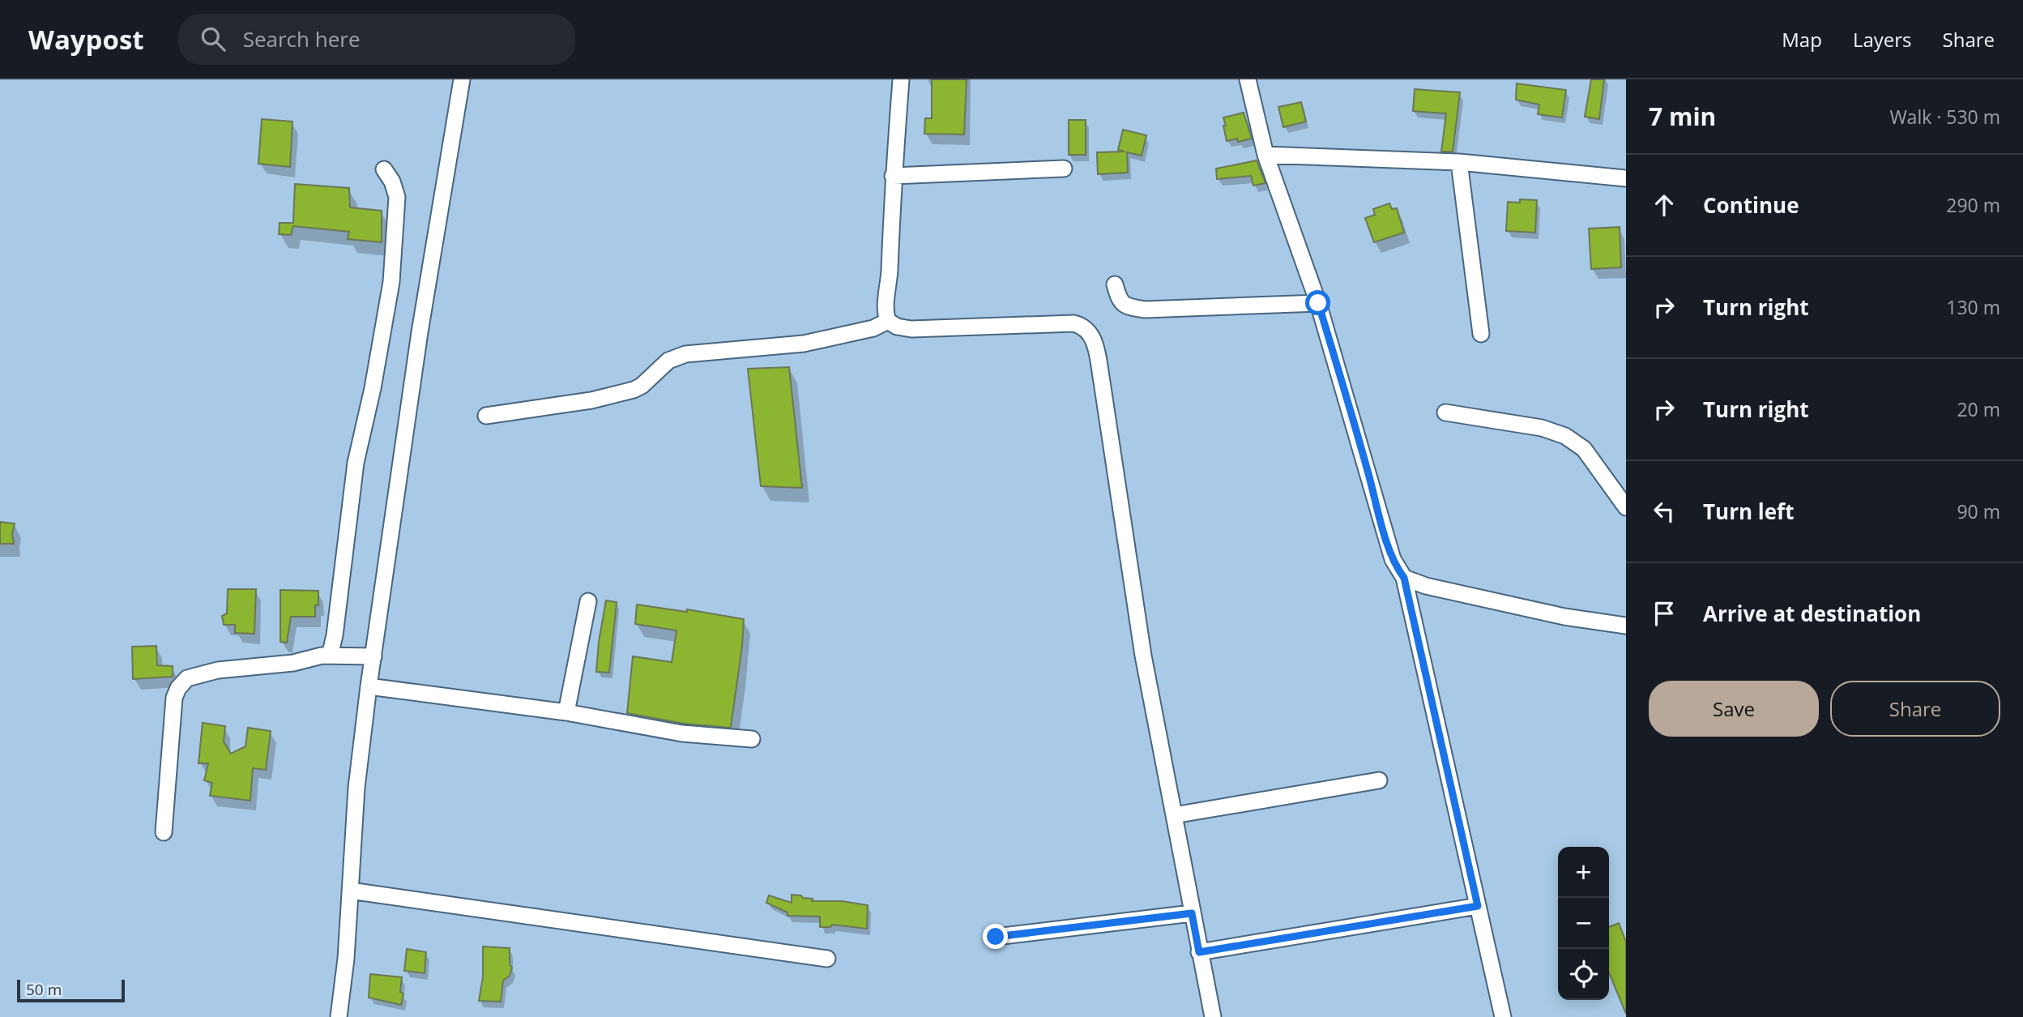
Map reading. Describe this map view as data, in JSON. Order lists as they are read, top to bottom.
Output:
{
  "scale_bar": "50 m",
  "page": {
    "header": "Waypost",
    "search": "Search here",
    "nav": ["Map", "Layers", "Share"],
    "heading": ["7 min", "Walk · 530 m"],
    "list": [
      ["Continue", "290 m"],
      ["Turn right", "130 m"],
      ["Turn right", "20 m"],
      ["Turn left", "90 m"],
      "Arrive at destination"
    ],
    "buttons": ["Save", "Share"],
    "map_buttons": ["+", "−"],
    "scale": "50 m"
  }
}
